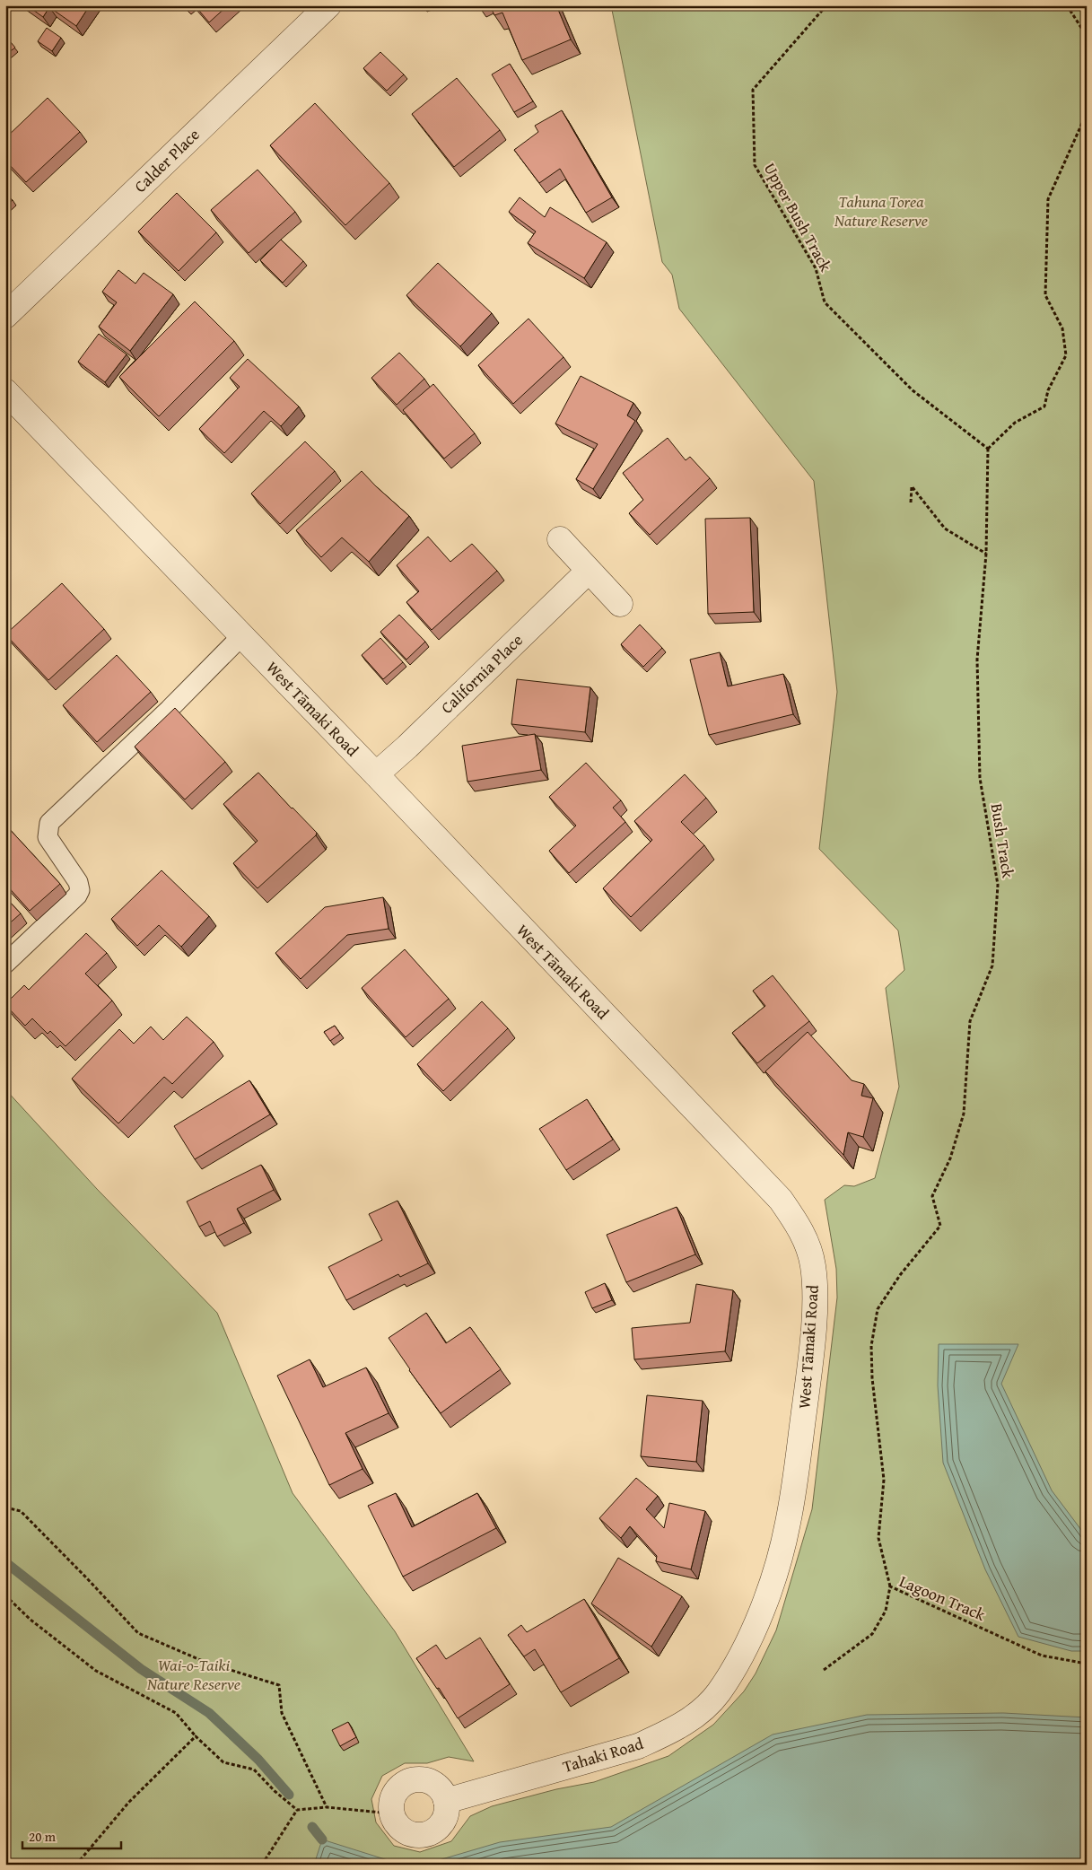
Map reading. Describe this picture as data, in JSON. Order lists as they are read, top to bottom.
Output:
{
  "streets": {
    "street": [
      "Calder Place",
      "California Place",
      "West Tāmaki Road",
      "Tahaki Road"
    ],
    "path": ["Upper Bush Track", "Bush Track", "Lagoon Track"]
  },
  "crossings": [
    ["Upper Bush Track", "Bush Track"],
    ["California Place", "West Tāmaki Road"],
    ["West Tāmaki Road", "Tahaki Road"],
    ["Bush Track", "Lagoon Track"]
  ],
  "parks": ["Tahuna Torea Nature Reserve", "Wai-o-Taiki Nature Reserve"],
  "scale_bar": "20 m"
}
